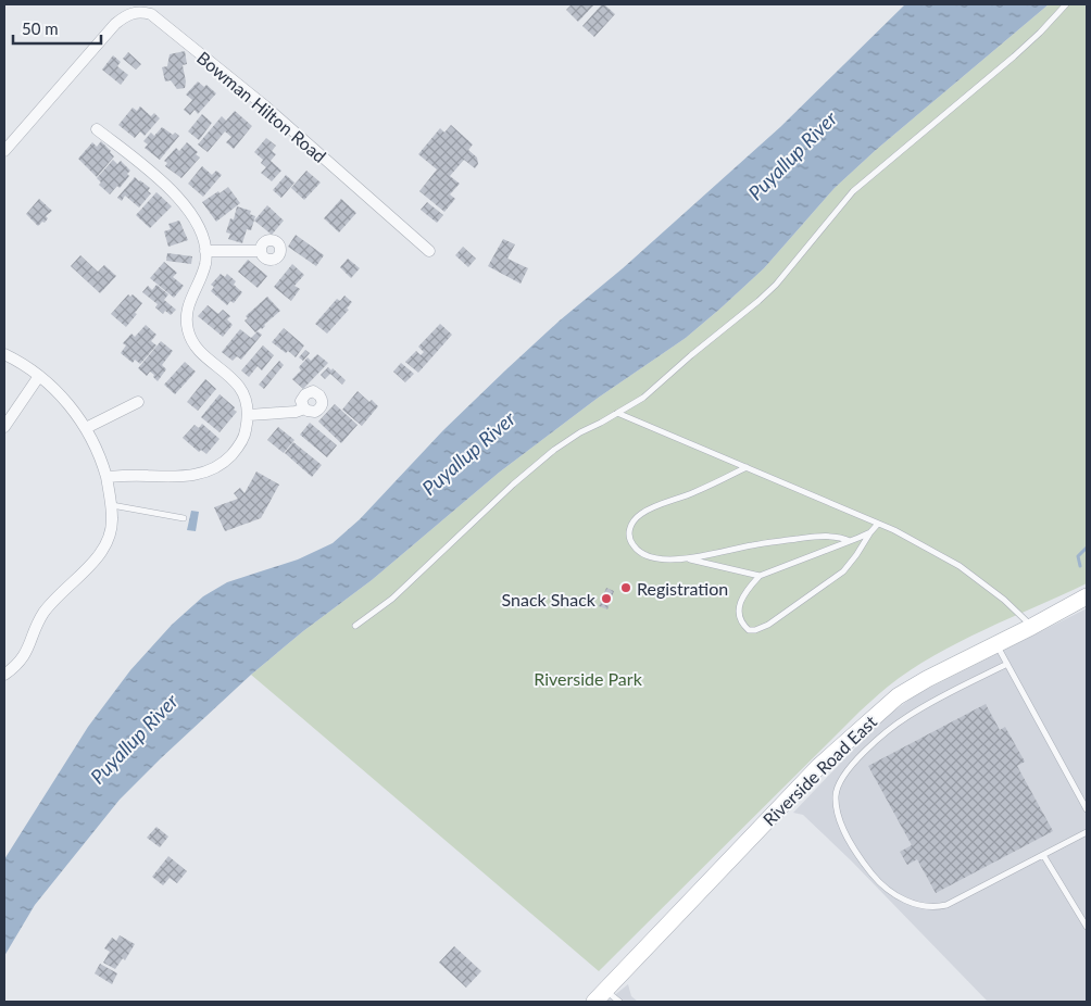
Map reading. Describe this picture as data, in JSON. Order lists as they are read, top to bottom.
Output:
{
  "streets": {
    "street": ["Bowman Hilton Road", "Riverside Road East"]
  },
  "water": ["Puyallup River"],
  "parks": ["Riverside Park"],
  "places": ["Registration", "Snack Shack"],
  "scale_bar": "50 m"
}
